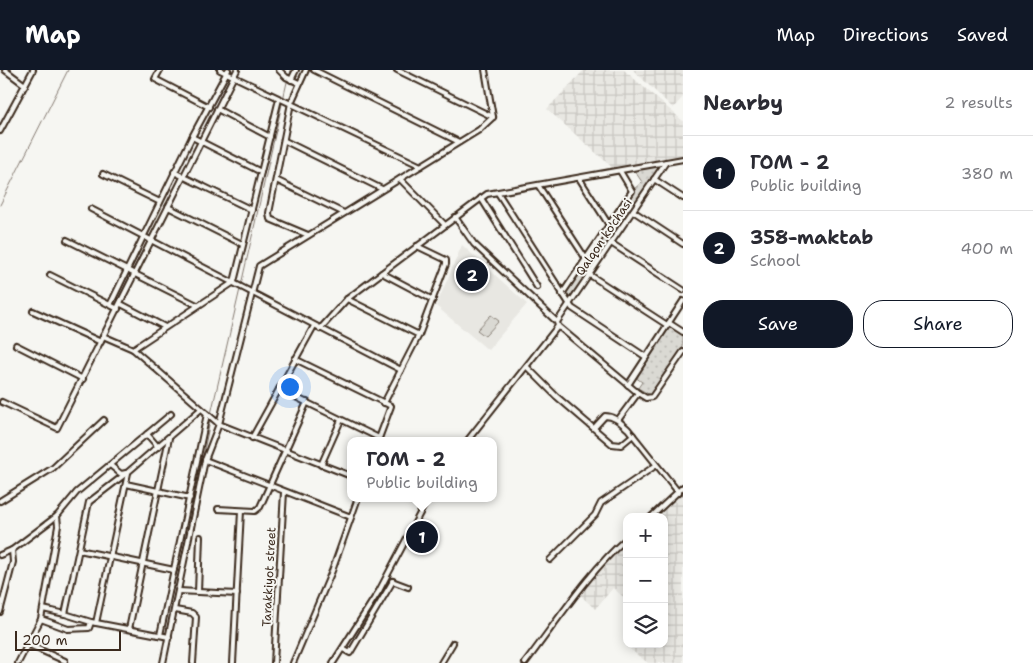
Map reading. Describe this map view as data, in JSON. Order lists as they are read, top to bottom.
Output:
{
  "streets": {
    "street": ["Qalqon ko'chasi", "Tarakkiyot street"]
  },
  "scale_bar": "200 m",
  "page": {
    "header": "Map",
    "nav": ["Map", "Directions", "Saved"],
    "heading": ["Nearby", "2 results"],
    "list": [
      {
        "mark": "1",
        "name": "ГОМ - 2",
        "note": "Public building",
        "value": "380 m"
      },
      {
        "mark": "2",
        "name": "358-maktab",
        "note": "School",
        "value": "400 m"
      }
    ],
    "pins": ["2", "1"],
    "buttons": ["Save", "Share"],
    "popup": ["ГОМ - 2", "Public building"],
    "map_buttons": ["+", "−"],
    "scale": "200 m"
  }
}
